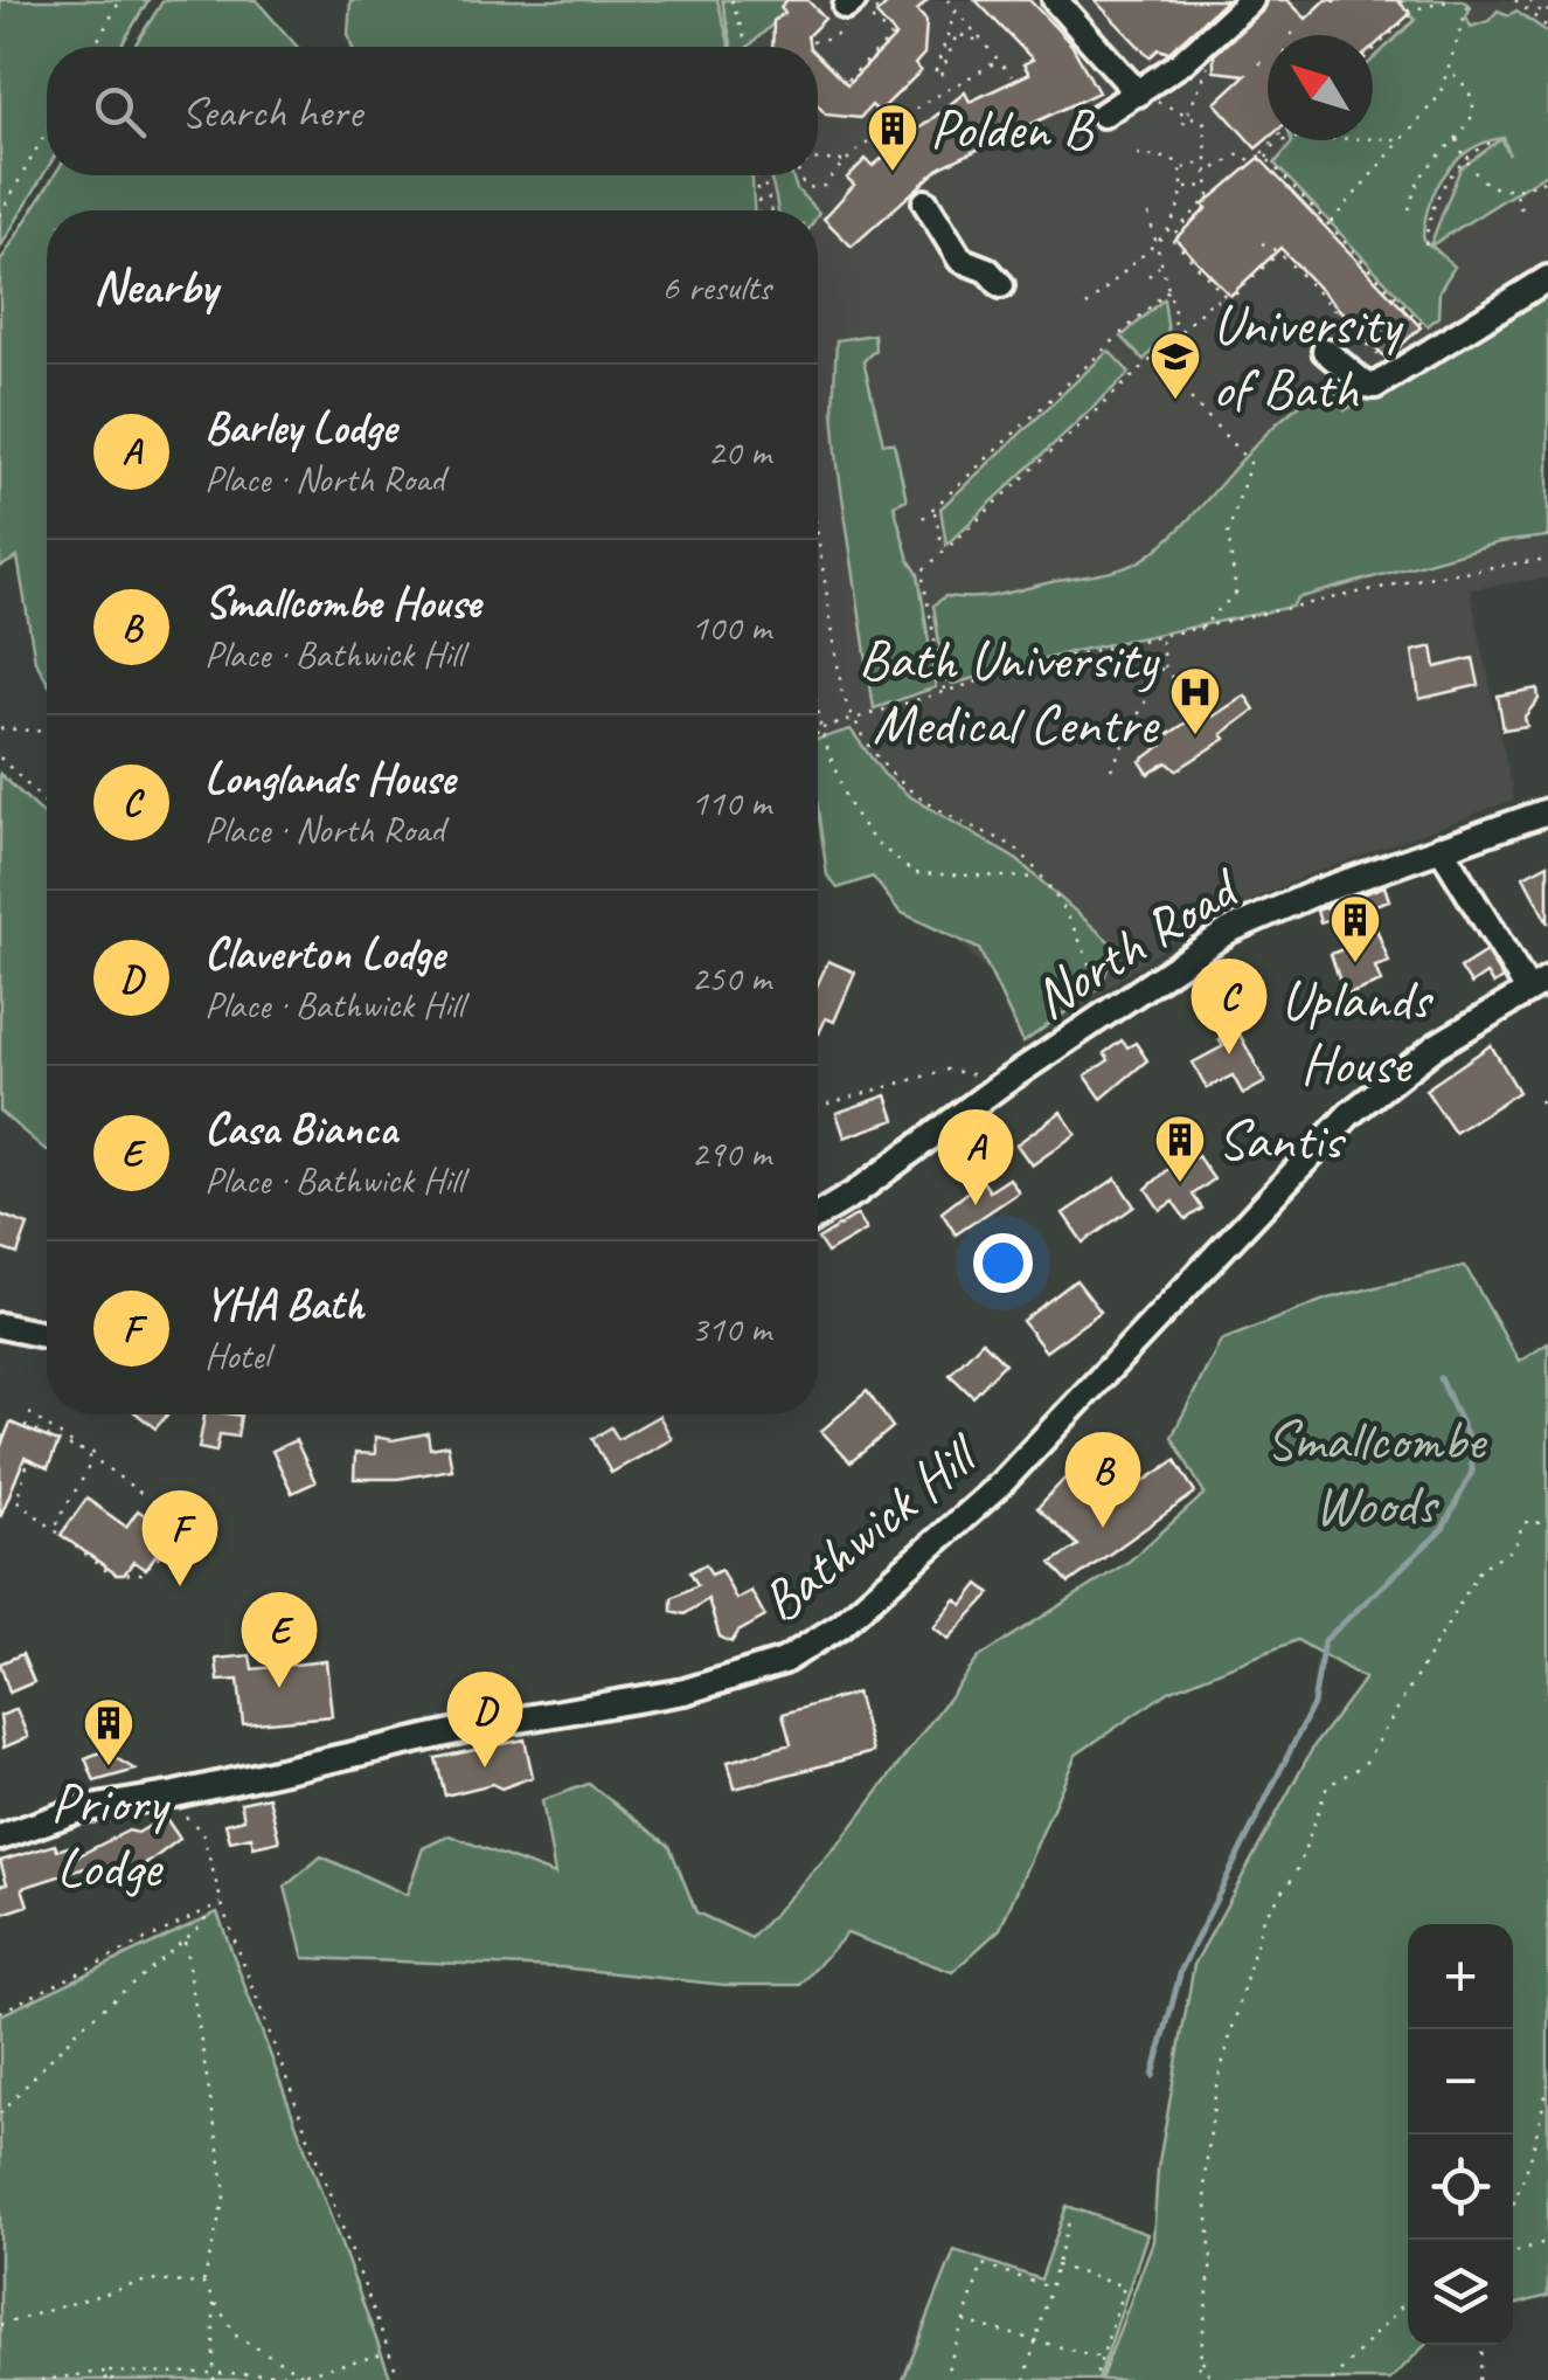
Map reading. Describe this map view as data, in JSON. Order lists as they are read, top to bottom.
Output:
{
  "streets": {
    "street": ["North Road", "Bathwick Hill"]
  },
  "parks": ["Smallcombe Woods"],
  "places": {
    "building": [
      "Polden B",
      "Uplands House",
      "Santis",
      "Priory Lodge"
    ],
    "school or university": ["University of Bath"],
    "hospital": ["Bath University Medical Centre"]
  },
  "north": "top left",
  "page": {
    "search": "Search here",
    "heading": ["Nearby", "6 results"],
    "list": [
      {
        "mark": "A",
        "name": "Barley Lodge",
        "note": "Place · North Road",
        "value": "20 m"
      },
      {
        "mark": "B",
        "name": "Smallcombe House",
        "note": "Place · Bathwick Hill",
        "value": "100 m"
      },
      {
        "mark": "C",
        "name": "Longlands House",
        "note": "Place · North Road",
        "value": "110 m"
      },
      {
        "mark": "D",
        "name": "Claverton Lodge",
        "note": "Place · Bathwick Hill",
        "value": "250 m"
      },
      {
        "mark": "E",
        "name": "Casa Bianca",
        "note": "Place · Bathwick Hill",
        "value": "290 m"
      },
      {
        "mark": "F",
        "name": "YHA Bath",
        "note": "Hotel",
        "value": "310 m"
      }
    ],
    "pins": [
      "C",
      "A",
      "B",
      "F",
      "E",
      "D"
    ],
    "map_buttons": ["+", "−"]
  }
}
